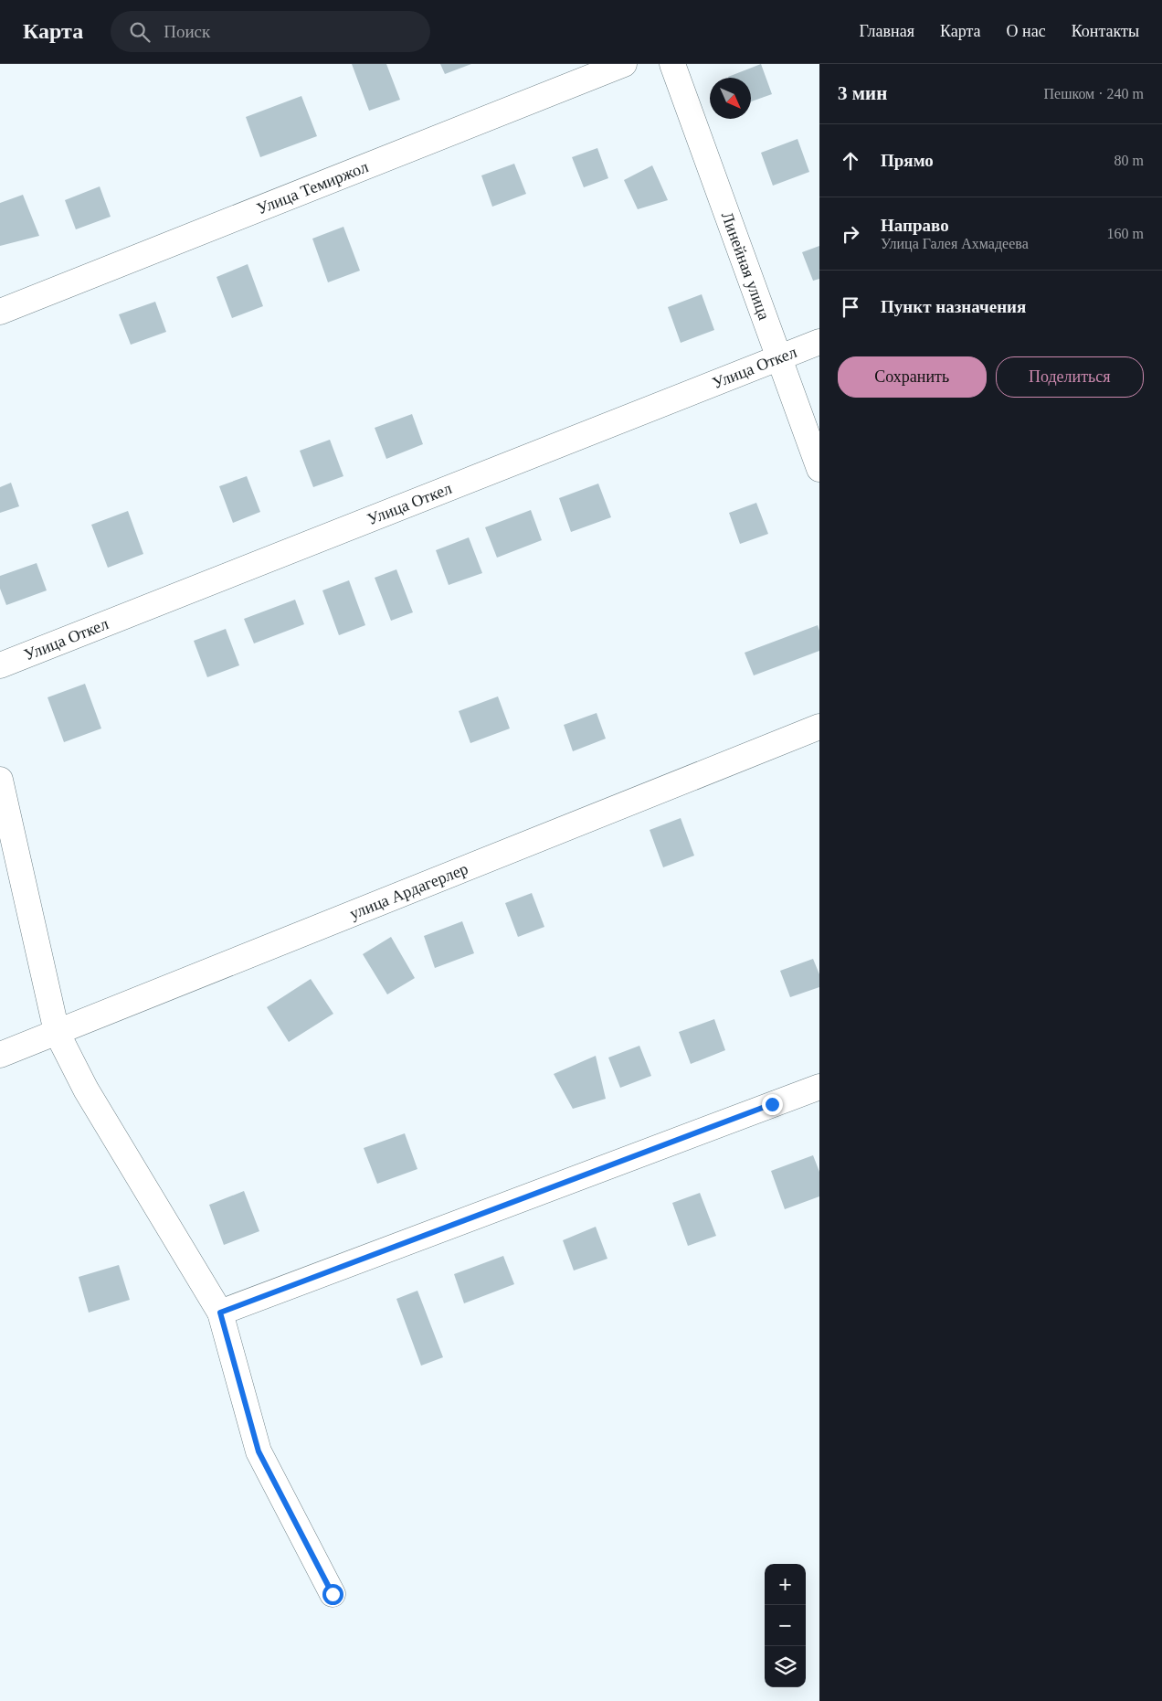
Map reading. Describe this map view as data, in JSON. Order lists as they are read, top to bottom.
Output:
{
  "streets": {
    "street": [
      "Улица Темиржол",
      "Линейная улица",
      "Улица Откел",
      "улица Ардагерлер"
    ]
  },
  "crossings": [
    ["Линейная улица", "Улица Откел"]
  ],
  "north": "bottom right",
  "page": {
    "header": "Карта",
    "search": "Поиск",
    "nav": [
      "Главная",
      "Карта",
      "О нас",
      "Контакты"
    ],
    "heading": ["3 мин", "Пешком · 240 m"],
    "list": [
      ["Прямо", "80 m"],
      ["Направо", "Улица Галея Ахмадеева", "160 m"],
      "Пункт назначения"
    ],
    "buttons": ["Сохранить", "Поделиться"],
    "map_buttons": ["+", "−"]
  }
}
